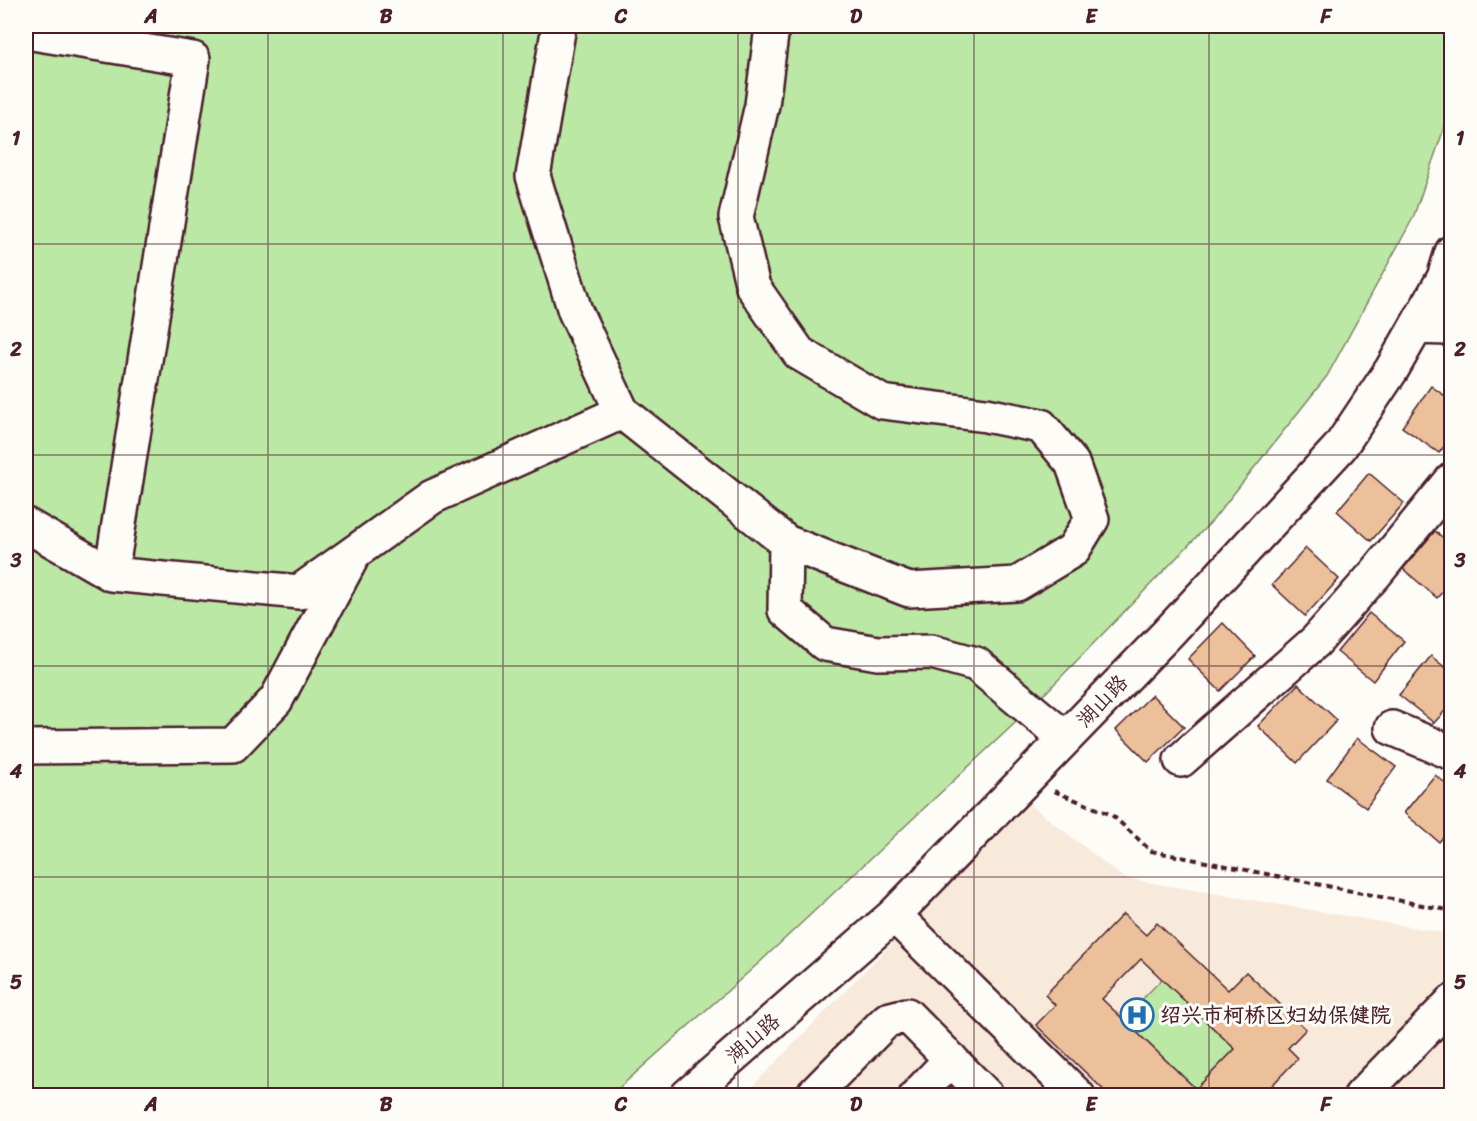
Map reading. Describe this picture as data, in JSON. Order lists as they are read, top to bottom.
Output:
{
  "streets": {
    "street": ["湖山路"]
  },
  "places": {
    "hospital": ["绍兴市柯桥区妇幼保健院"]
  },
  "grid": {
    "columns": [
      "A",
      "B",
      "C",
      "D",
      "E",
      "F"
    ],
    "rows": [
      "1",
      "2",
      "3",
      "4",
      "5"
    ]
  }
}
